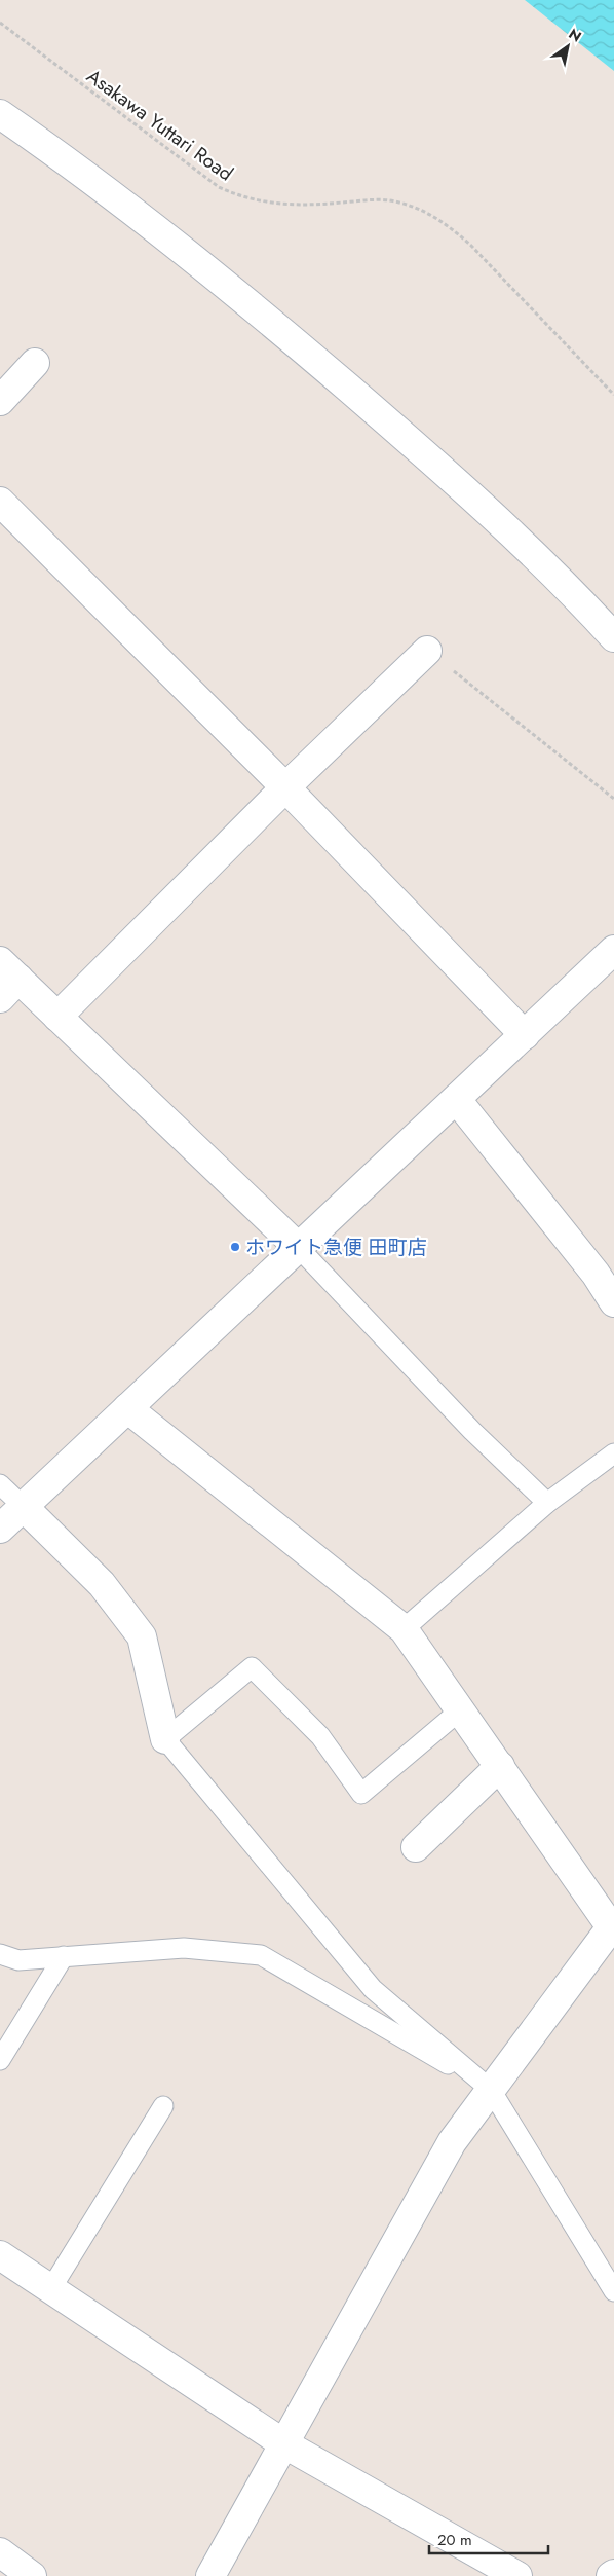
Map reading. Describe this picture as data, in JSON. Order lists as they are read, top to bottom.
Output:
{
  "streets": {
    "path": ["Asakawa Yuttari Road"]
  },
  "places": ["ホワイト急便 田町店"],
  "scale_bar": "20 m",
  "north": "top right"
}
